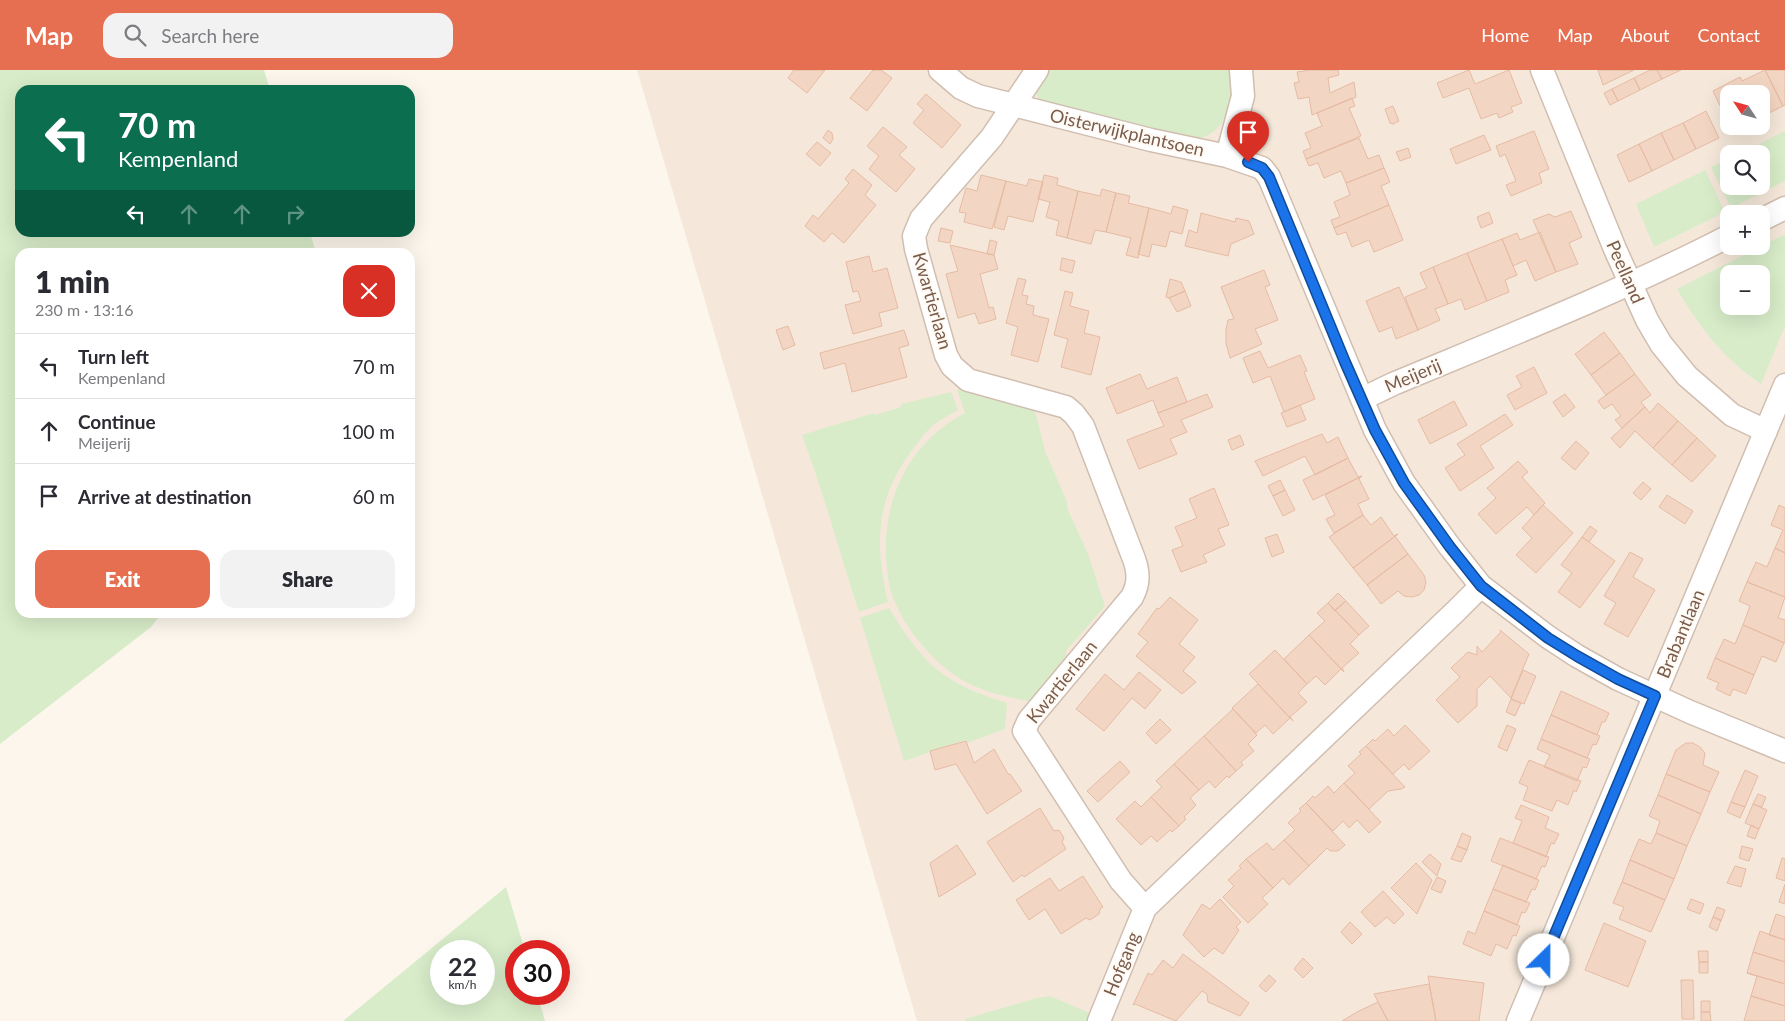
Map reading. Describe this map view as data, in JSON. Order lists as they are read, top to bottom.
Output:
{
  "streets": {
    "street": [
      "Oisterwijkplantsoen",
      "Peelland",
      "Kwartierlaan",
      "Meijerij",
      "Brabantlaan",
      "Hofgang"
    ]
  },
  "crossings": [
    ["Oisterwijkplantsoen", "Kwartierlaan"],
    ["Peelland", "Meijerij"],
    ["Peelland", "Brabantlaan"],
    ["Kwartierlaan", "Hofgang"]
  ],
  "north": "top left",
  "page": {
    "header": "Map",
    "search": "Search here",
    "nav": [
      "Home",
      "Map",
      "About",
      "Contact"
    ],
    "map_buttons": ["+", "−"],
    "turn": ["70 m", "Kempenland"],
    "heading": ["1 min", "230 m · 13:16"],
    "list": [
      {
        "name": "Turn left",
        "note": "Kempenland",
        "value": "70 m"
      },
      {
        "name": "Continue",
        "note": "Meijerij",
        "value": "100 m"
      },
      {
        "name": "Arrive at destination",
        "value": "60 m"
      }
    ],
    "buttons": ["Exit", "Share"],
    "speed": "22 km/h",
    "limit": "30"
  }
}
